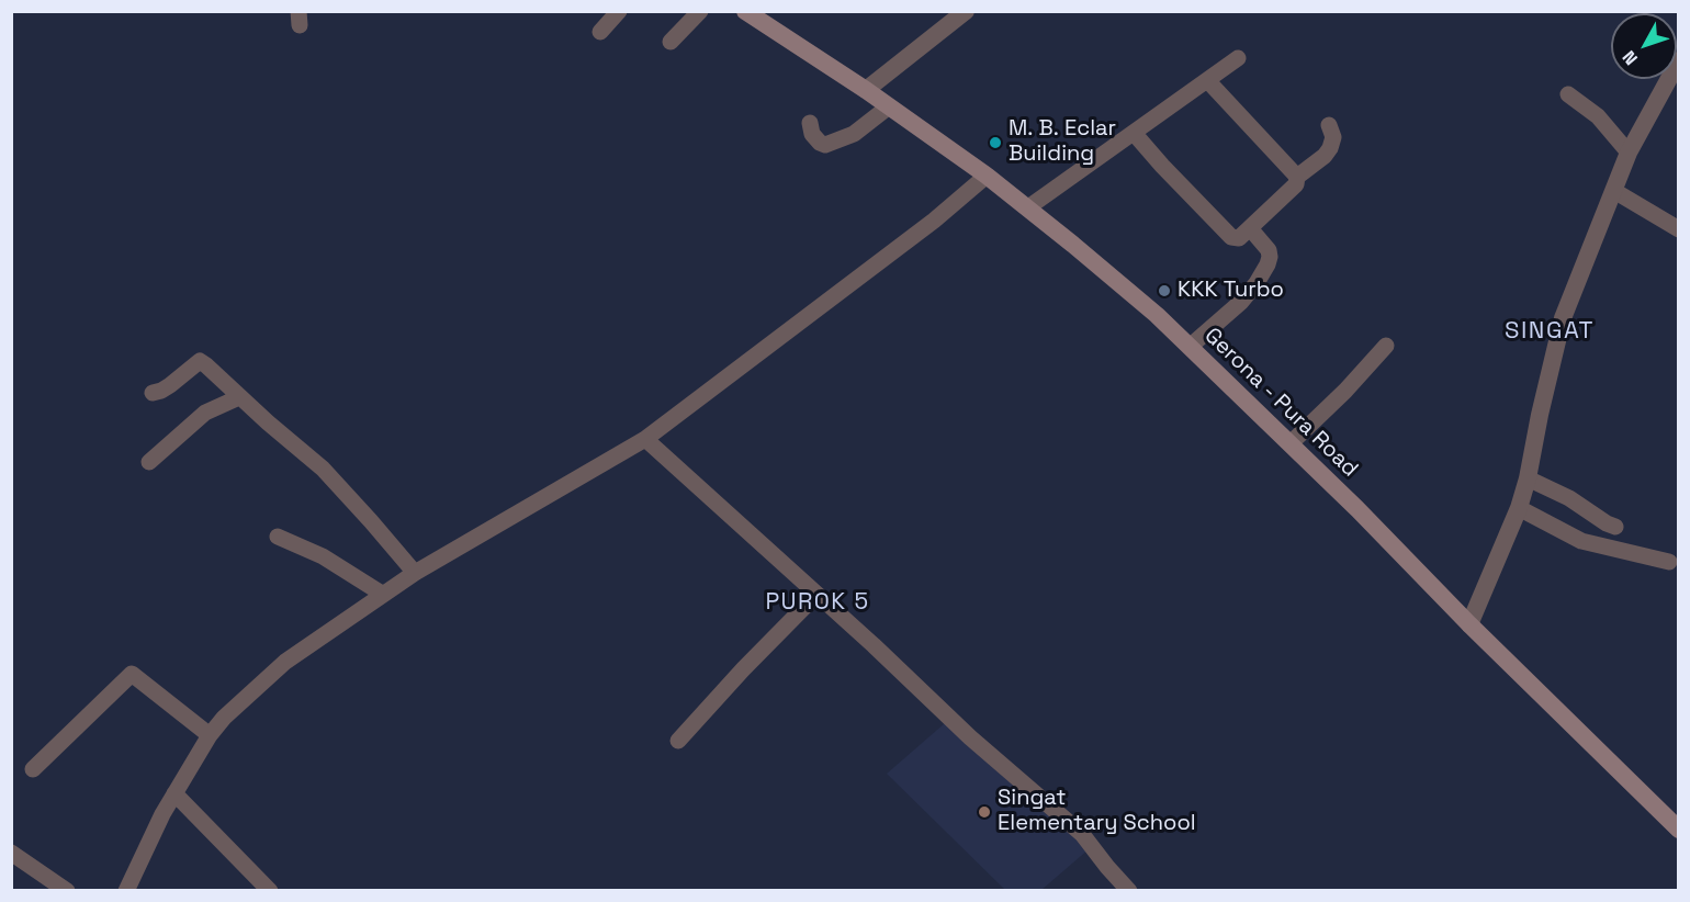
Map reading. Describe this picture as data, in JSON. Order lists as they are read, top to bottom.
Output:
{
  "streets": {
    "main road": ["Gerona - Pura Road"]
  },
  "districts": ["SINGAT", "PUROK 5"],
  "places": ["M. B. Eclar Building", "KKK Turbo", "Singat Elementary School"],
  "north": "bottom left"
}
